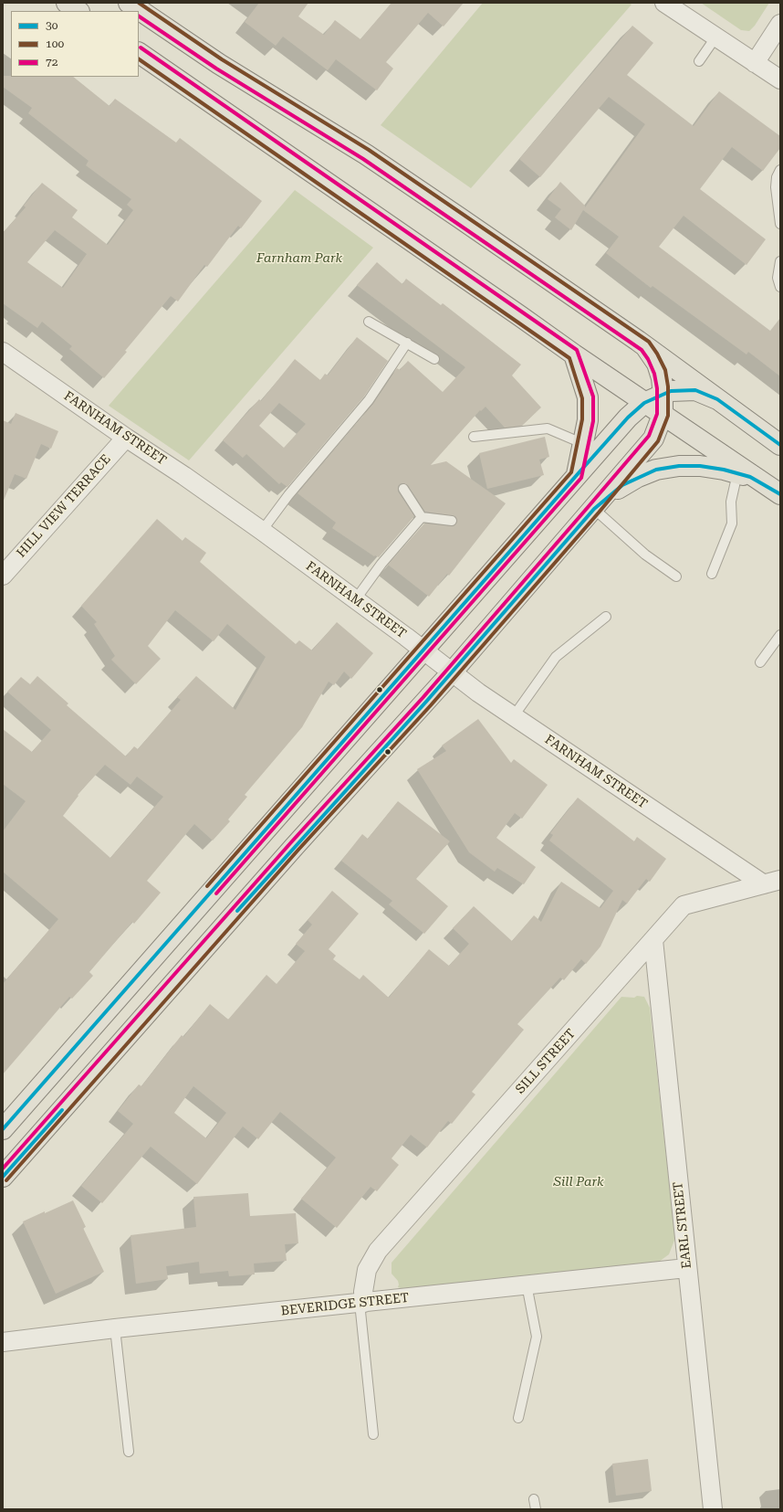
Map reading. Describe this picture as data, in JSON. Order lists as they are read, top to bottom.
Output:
{
  "streets": {
    "street": [
      "FARNHAM STREET",
      "HILL VIEW TERRACE",
      "SILL STREET",
      "EARL STREET",
      "BEVERIDGE STREET"
    ]
  },
  "crossings": [
    ["FARNHAM STREET", "HILL VIEW TERRACE"],
    ["FARNHAM STREET", "SILL STREET"],
    ["SILL STREET", "EARL STREET"],
    ["SILL STREET", "BEVERIDGE STREET"],
    ["EARL STREET", "BEVERIDGE STREET"]
  ],
  "parks": ["Farnham Park", "Sill Park"],
  "lines": ["transit line 100", "transit line 72", "transit line 30"],
  "legend": ["30", "100", "72"]
}
